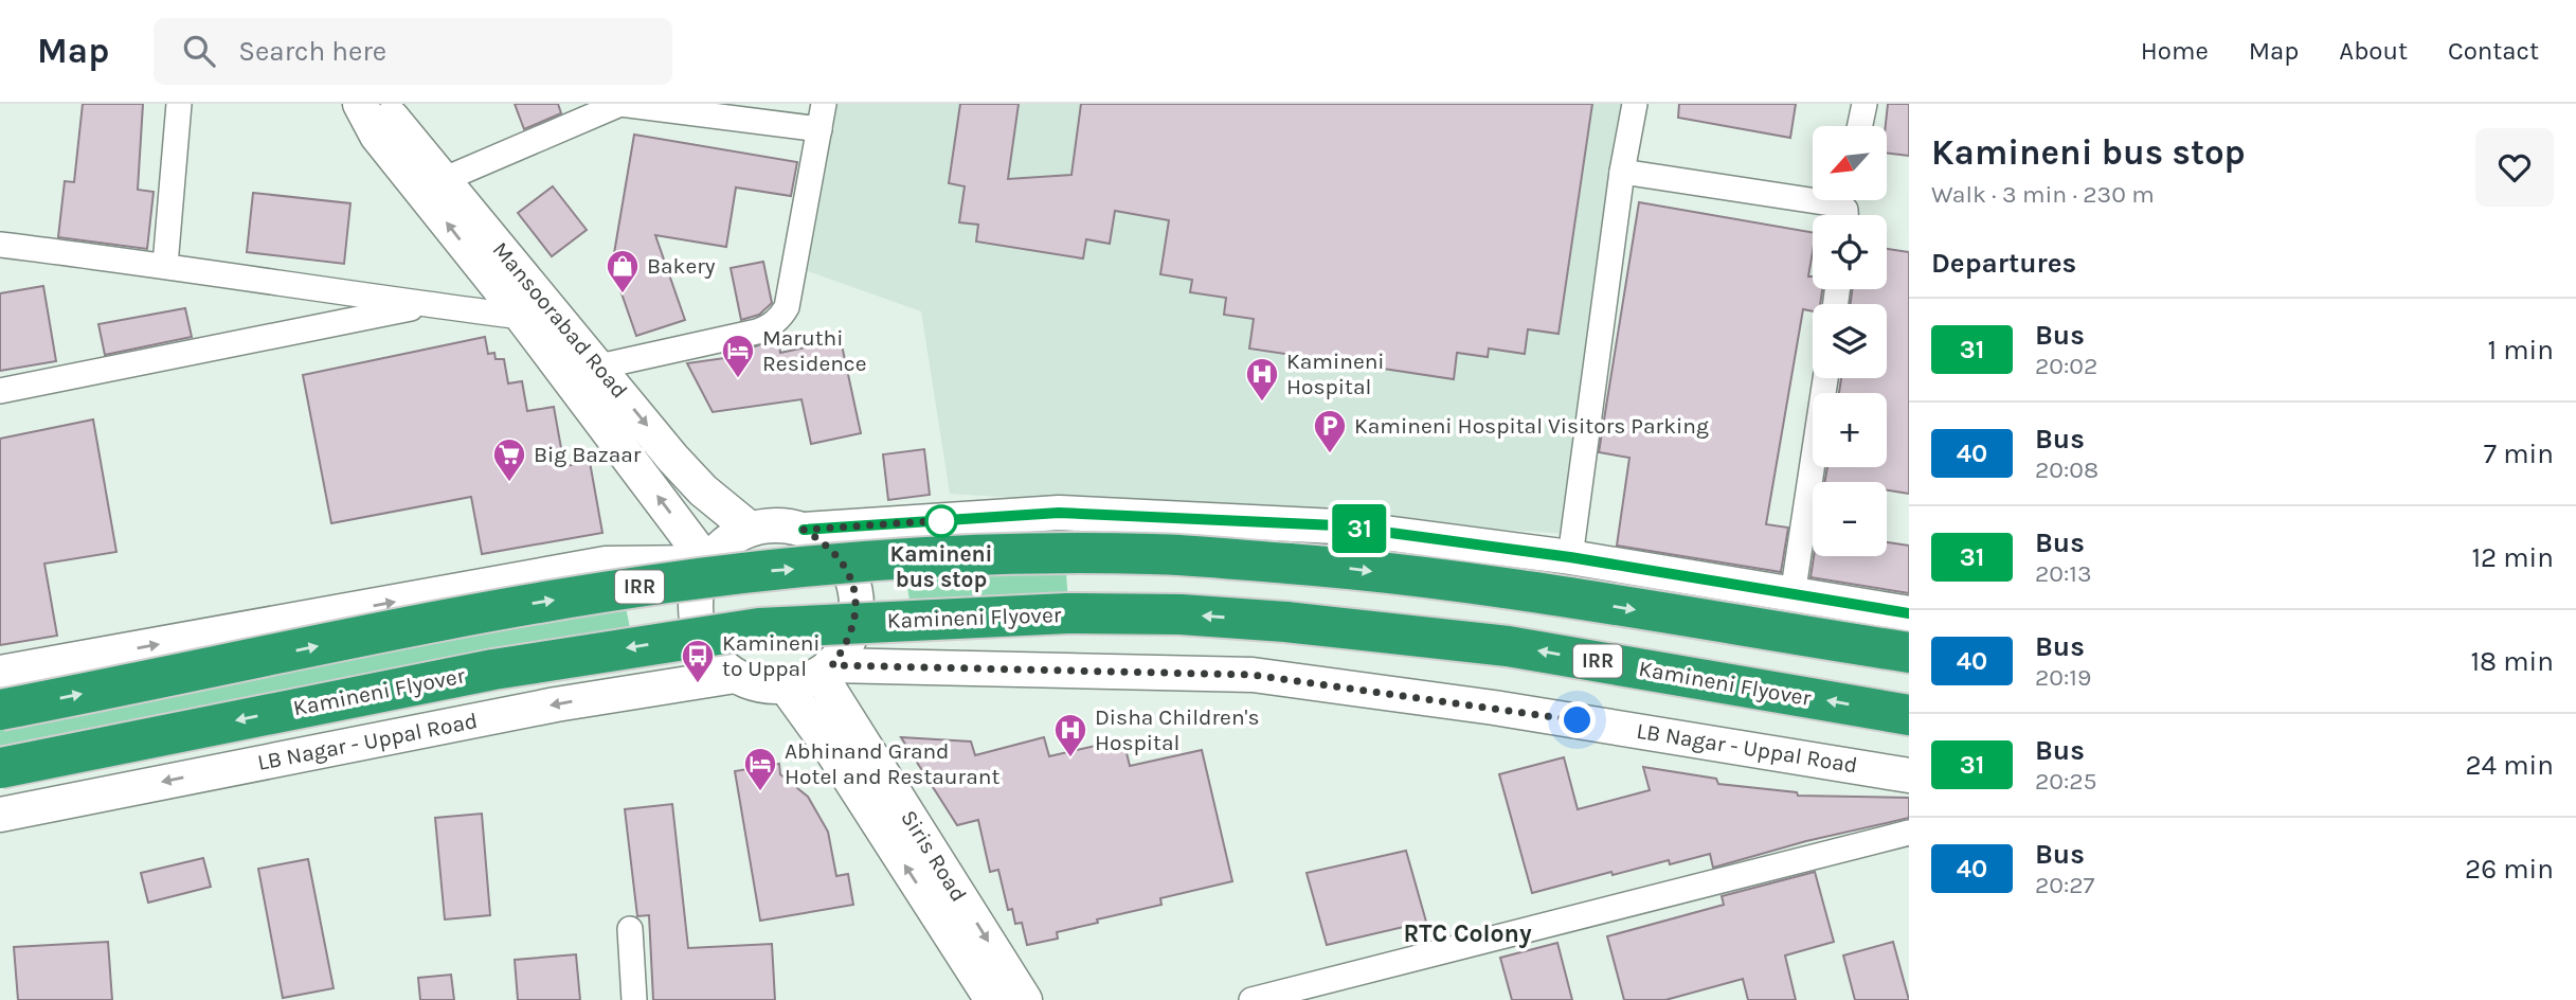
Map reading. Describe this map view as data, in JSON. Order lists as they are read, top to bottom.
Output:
{
  "streets": {
    "highway": ["IRR", "Kamineni Flyover"],
    "street": ["Mansoorabad Road", "LB Nagar - Uppal Road", "Siris Road"]
  },
  "crossings": [
    ["Mansoorabad Road", "LB Nagar - Uppal Road"],
    ["Mansoorabad Road", "Siris Road"],
    ["LB Nagar - Uppal Road", "Siris Road"]
  ],
  "districts": ["RTC Colony"],
  "places": {
    "shop": ["Bakery"],
    "hotel": ["Maruthi Residence", "Abhinand Grand Hotel and Restaurant"],
    "hospital": ["Kamineni Hospital", "Disha Children's Hospital"],
    "parking": ["Kamineni Hospital Visitors Parking"],
    "supermarket": ["Big Bazaar"],
    "other": ["Kamineni bus stop"],
    "bus stop": ["Kamineni to Uppal"]
  },
  "lines": ["bus line 31"],
  "north": "bottom left",
  "page": {
    "header": "Map",
    "search": "Search here",
    "nav": [
      "Home",
      "Map",
      "About",
      "Contact"
    ],
    "on_map": "31",
    "heading": [
      ["Kamineni bus stop", "Walk · 3 min · 230 m"],
      "Departures"
    ],
    "map_buttons": ["+", "−"],
    "list": [
      {
        "mark": "31",
        "name": "Bus",
        "note": "20:02",
        "value": "1 min"
      },
      {
        "mark": "40",
        "name": "Bus",
        "note": "20:08",
        "value": "7 min"
      },
      {
        "mark": "31",
        "name": "Bus",
        "note": "20:13",
        "value": "12 min"
      },
      {
        "mark": "40",
        "name": "Bus",
        "note": "20:19",
        "value": "18 min"
      },
      {
        "mark": "31",
        "name": "Bus",
        "note": "20:25",
        "value": "24 min"
      },
      {
        "mark": "40",
        "name": "Bus",
        "note": "20:27",
        "value": "26 min"
      }
    ]
  }
}
